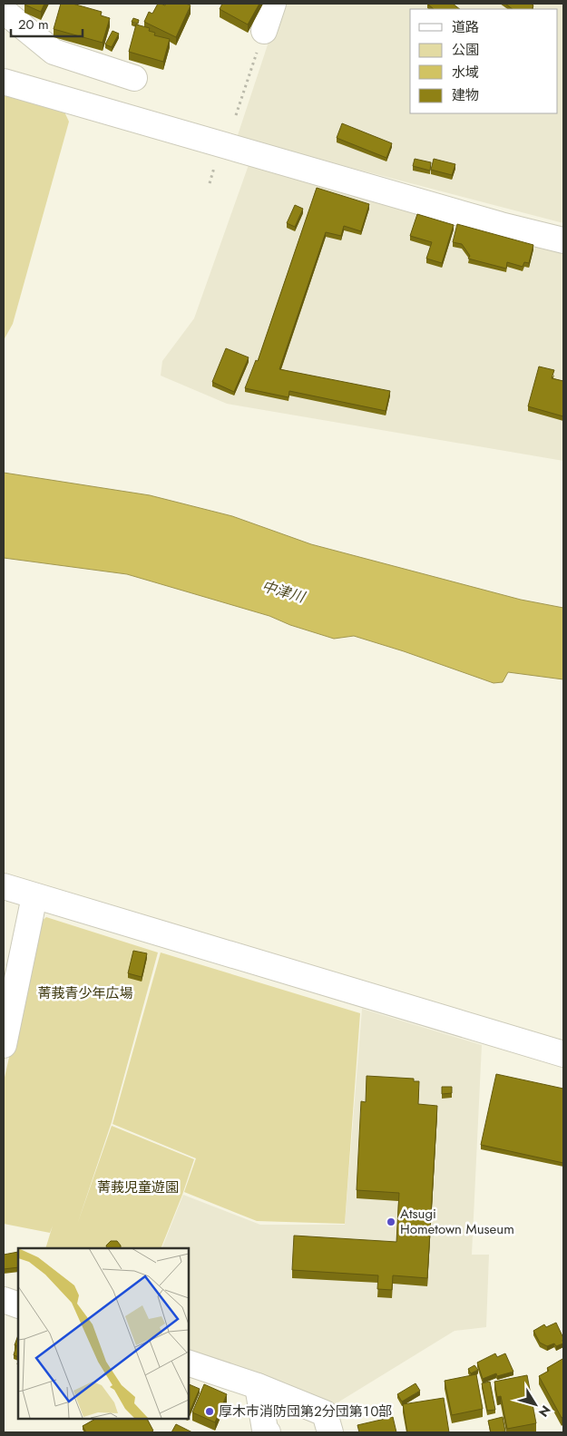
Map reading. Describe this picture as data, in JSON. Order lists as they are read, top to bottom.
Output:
{
  "water": ["中津川"],
  "parks": ["菁莪青少年広場", "菁莪児童遊園"],
  "places": ["Atsugi Hometown Museum", "厚木市消防団第２分団第１０部"],
  "legend": [
    "道路",
    "公園",
    "水域",
    "建物"
  ],
  "scale_bar": "20 m",
  "north": "bottom right"
}
